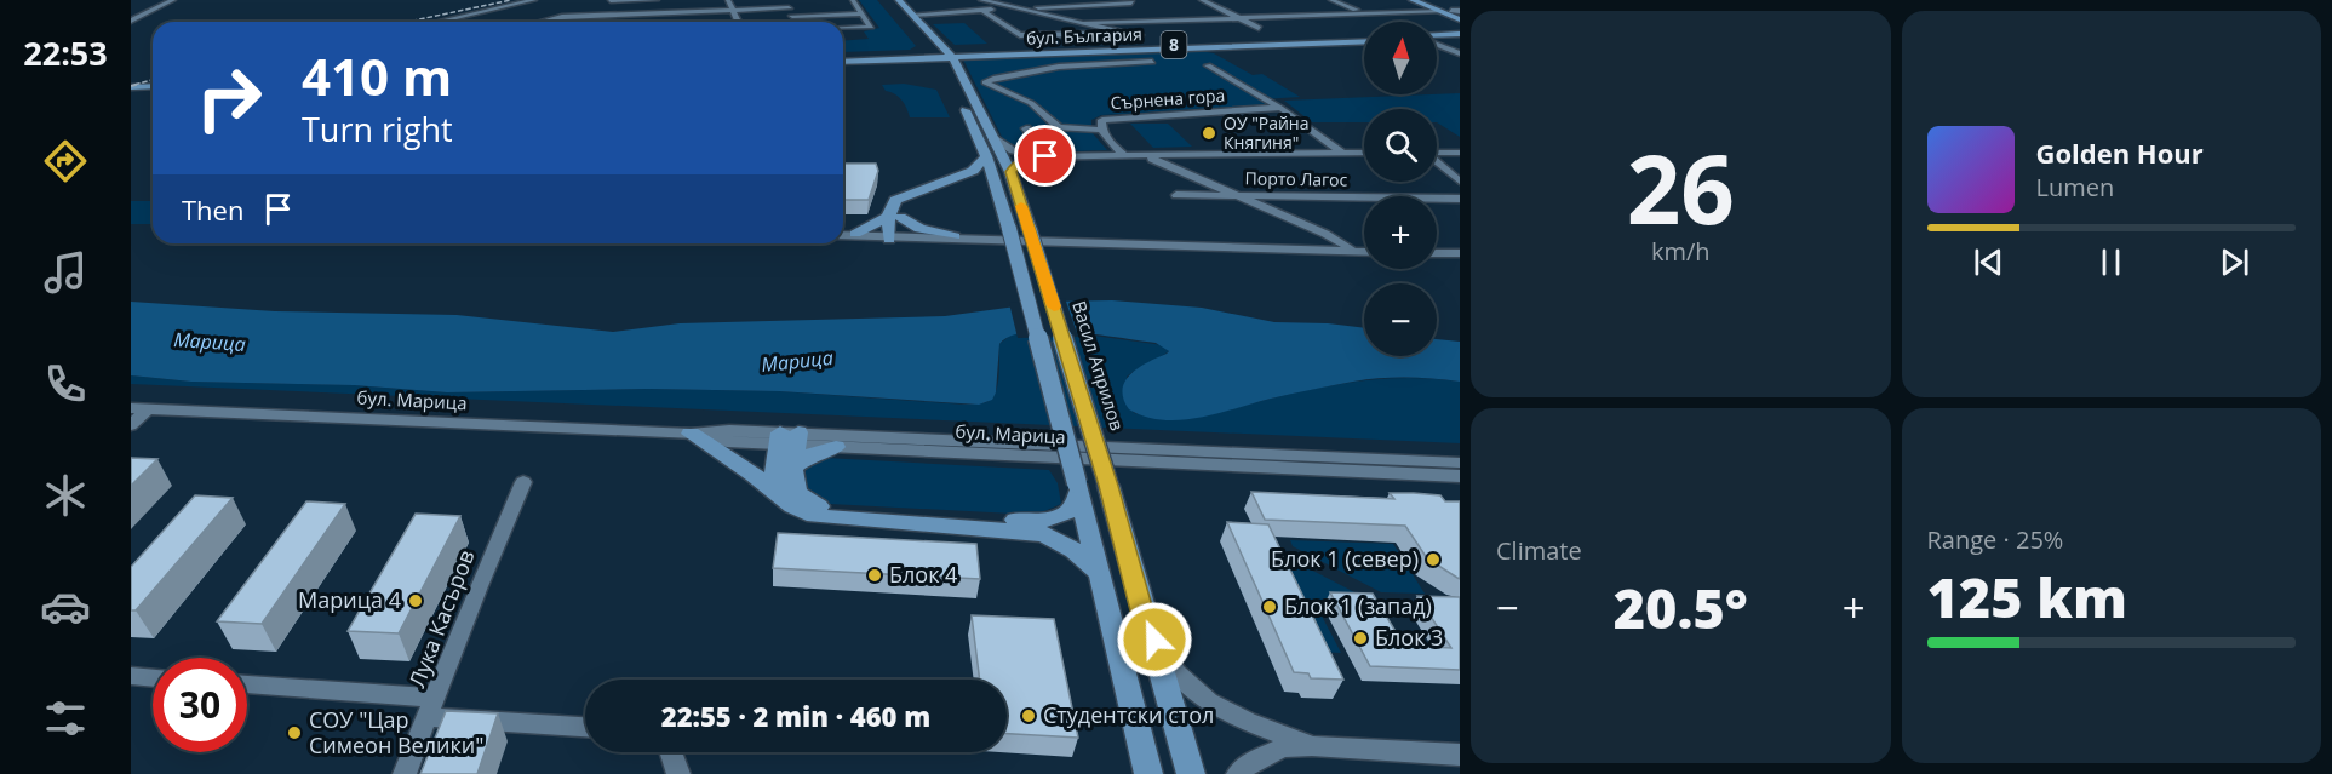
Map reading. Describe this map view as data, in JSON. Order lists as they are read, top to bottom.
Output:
{
  "streets": {
    "main road": ["бул. България", "8", "Васил Априлов"],
    "street": [
      "Сърнена гора",
      "Порто Лагос",
      "бул. Марица",
      "Лука Касъров"
    ]
  },
  "crossings": [
    ["бул. България", "Васил Априлов"]
  ],
  "water": ["Марица"],
  "places": [
    "ОУ \"Райна Княгиня\"",
    "Блок 1 (север)",
    "Блок 4",
    "Марица 4",
    "Блок 1 (запад)",
    "Блок 3",
    "Студентски стол",
    "СОУ \"Цар Симеон Велики\""
  ],
  "north": "top",
  "page": {
    "tabs": "22:53",
    "tile": [
      ["26", "km/h"],
      "Climate",
      ["Range · 25%", "125 km"]
    ],
    "map_buttons": ["+", "−"],
    "turn": ["410 m", "Turn right"],
    "song": ["Golden Hour", "Lumen"],
    "then": "Then",
    "heat": ["−", "20.5°", "+"],
    "limit": "30",
    "trip": "22:55 · 2 min · 460 m"
  }
}
